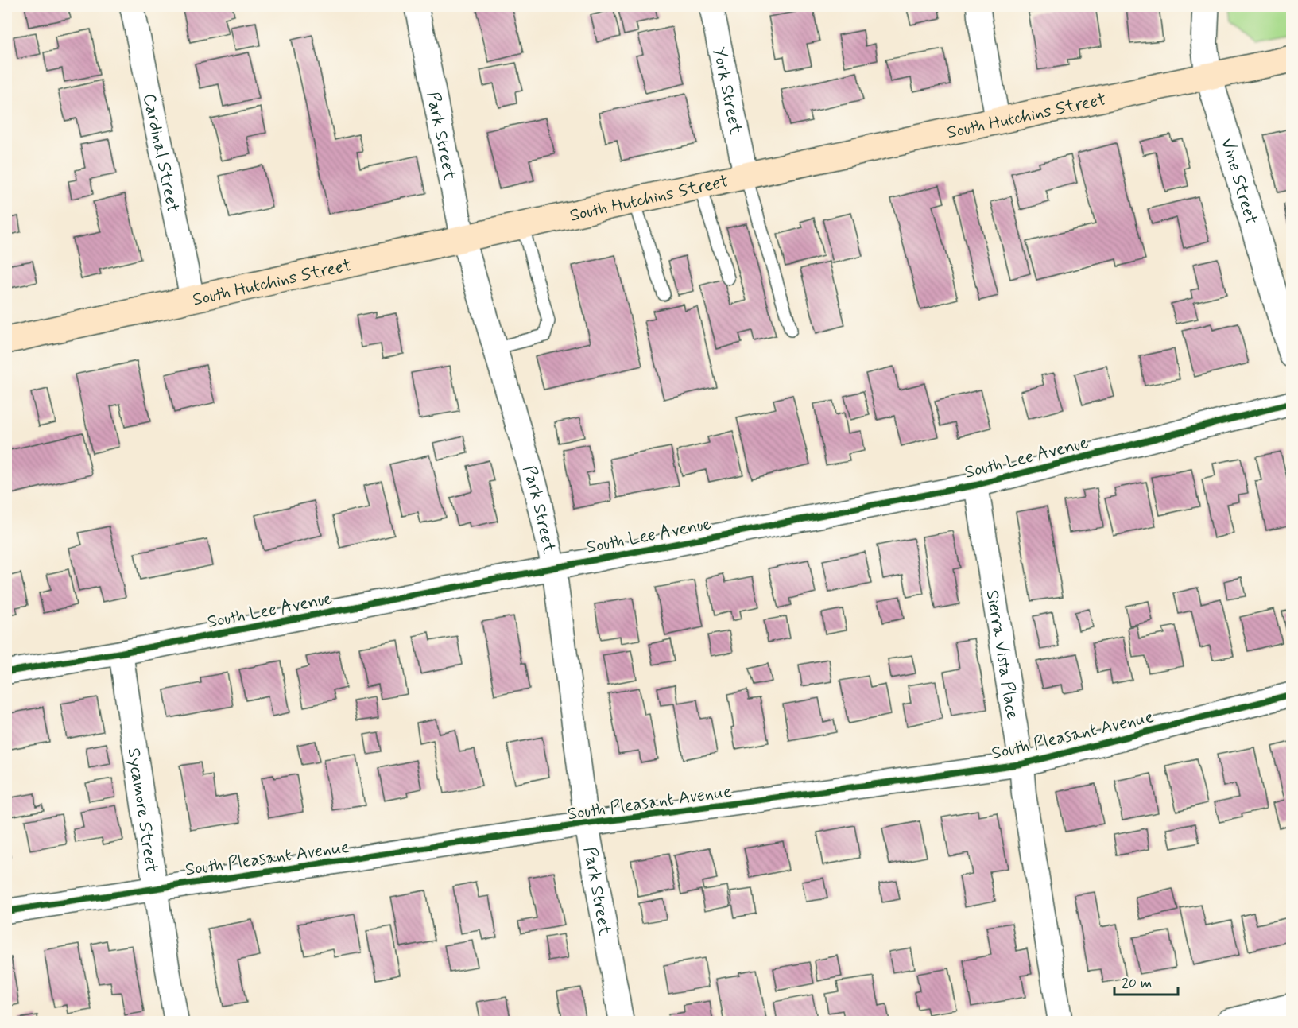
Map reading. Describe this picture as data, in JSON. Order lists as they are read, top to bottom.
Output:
{
  "streets": {
    "main road": ["South Hutchins Street"],
    "street": [
      "York Street",
      "Park Street",
      "Cardinal Street",
      "Vine Street",
      "South Lee Avenue",
      "Sierra Vista Place",
      "South Pleasant Avenue",
      "Sycamore Street"
    ]
  },
  "crossings": [
    ["York Street", "South Hutchins Street"],
    ["South Hutchins Street", "Park Street"],
    ["South Hutchins Street", "Cardinal Street"],
    ["South Hutchins Street", "Vine Street"],
    ["Park Street", "South Lee Avenue"],
    ["Park Street", "South Pleasant Avenue"],
    ["South Lee Avenue", "Sierra Vista Place"],
    ["South Lee Avenue", "Sycamore Street"],
    ["Sierra Vista Place", "South Pleasant Avenue"],
    ["South Pleasant Avenue", "Sycamore Street"]
  ],
  "scale_bar": "20 m"
}
